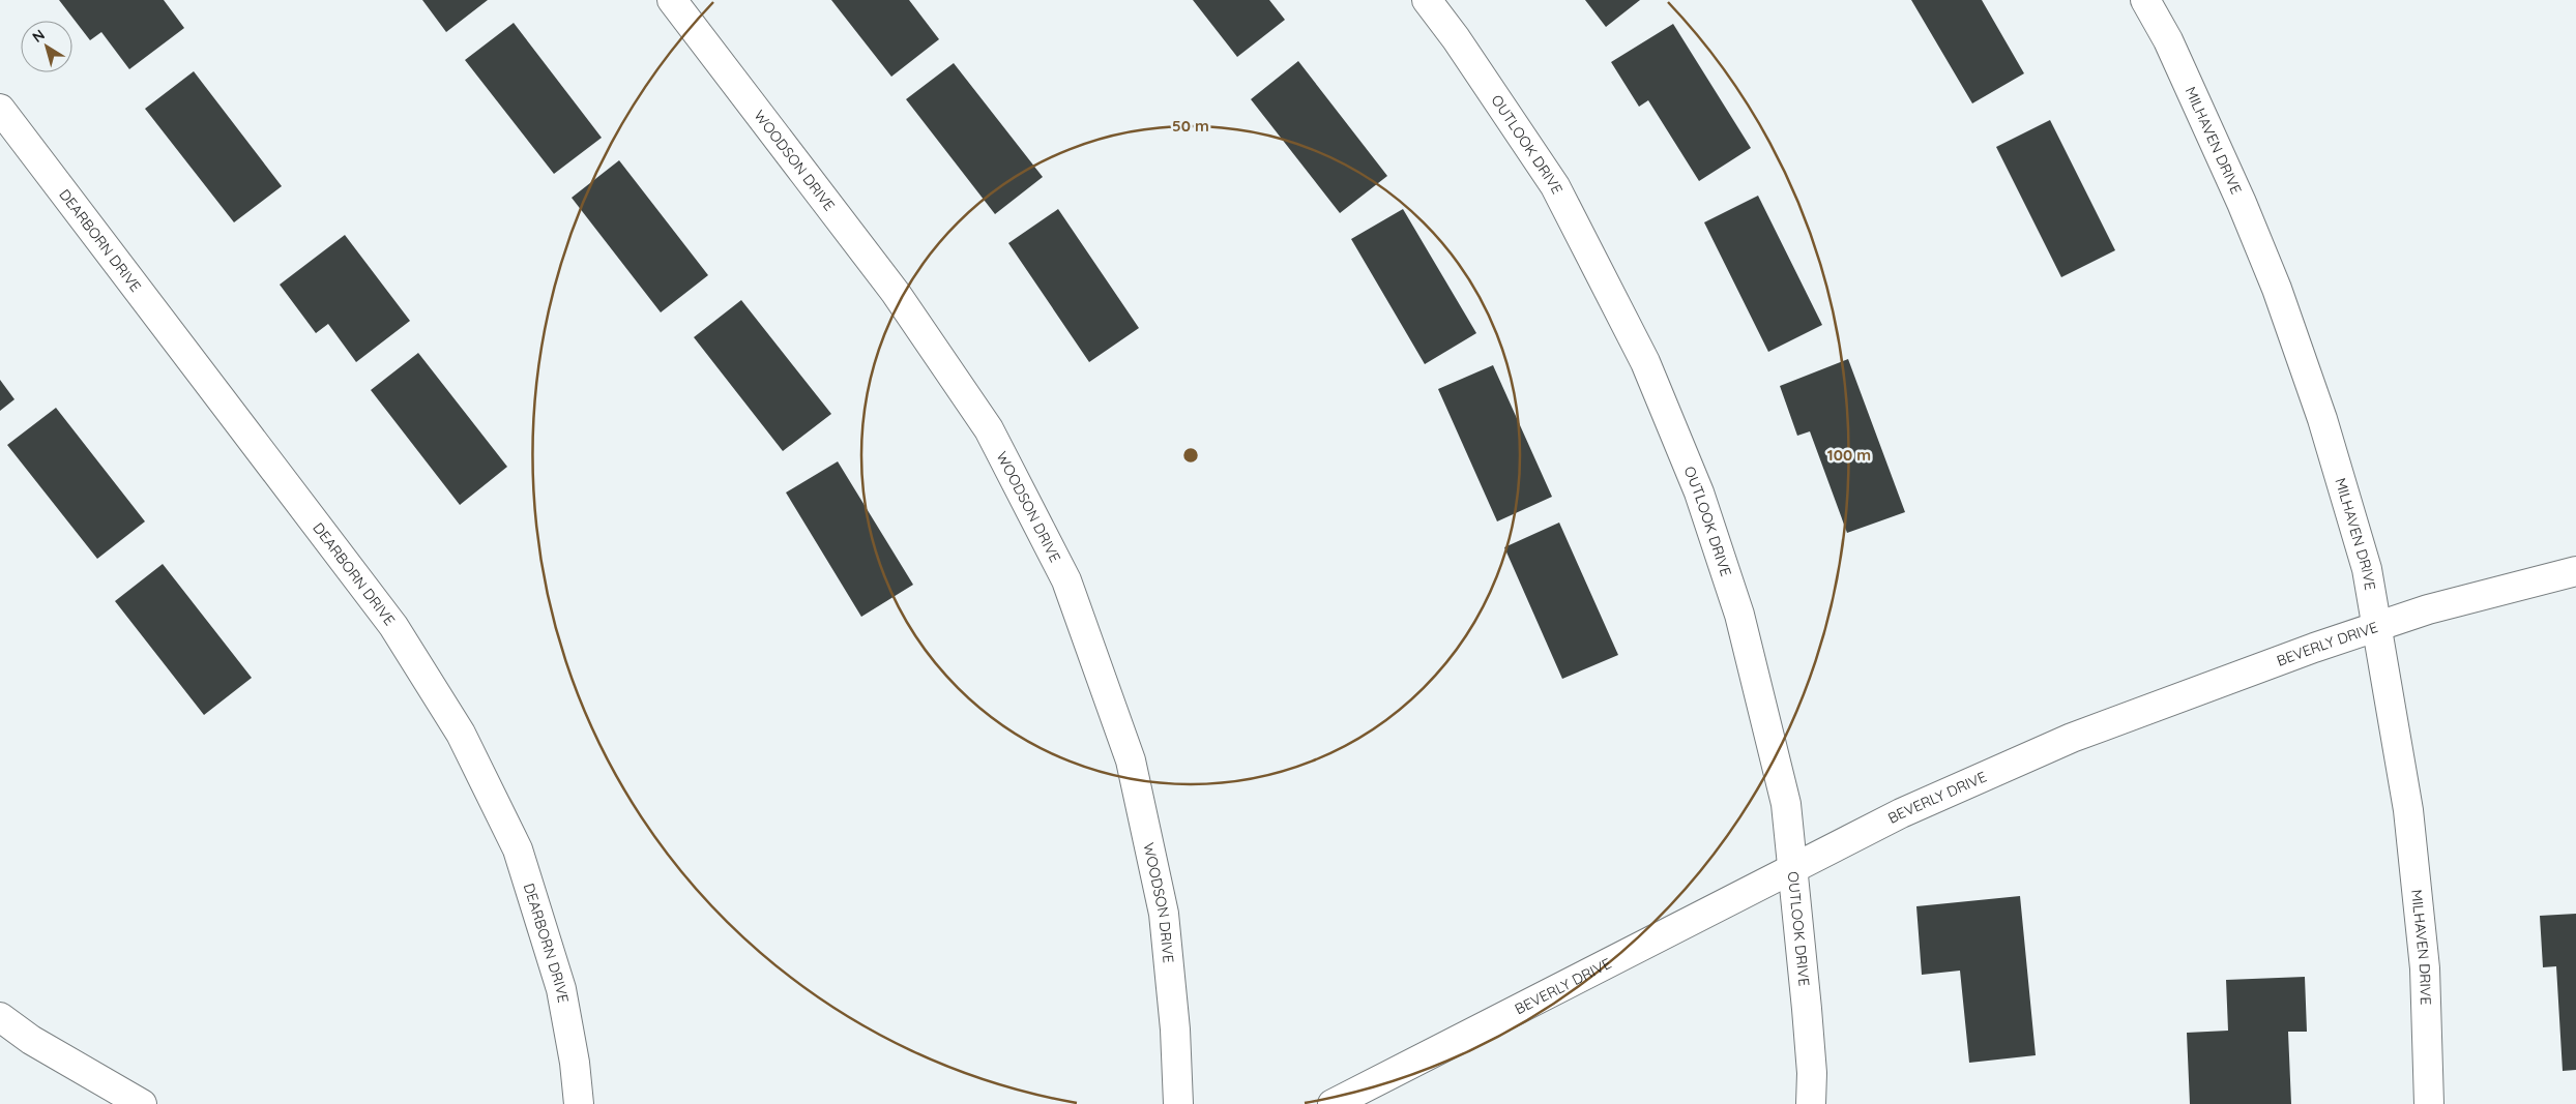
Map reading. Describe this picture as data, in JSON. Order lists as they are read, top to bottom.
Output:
{
  "streets": {
    "street": [
      "MILHAVEN DRIVE",
      "OUTLOOK DRIVE",
      "WOODSON DRIVE",
      "DEARBORN DRIVE",
      "BEVERLY DRIVE"
    ]
  },
  "crossings": [
    ["MILHAVEN DRIVE", "BEVERLY DRIVE"],
    ["OUTLOOK DRIVE", "BEVERLY DRIVE"]
  ],
  "north": "top left",
  "rings": ["50 m", "100 m"]
}
